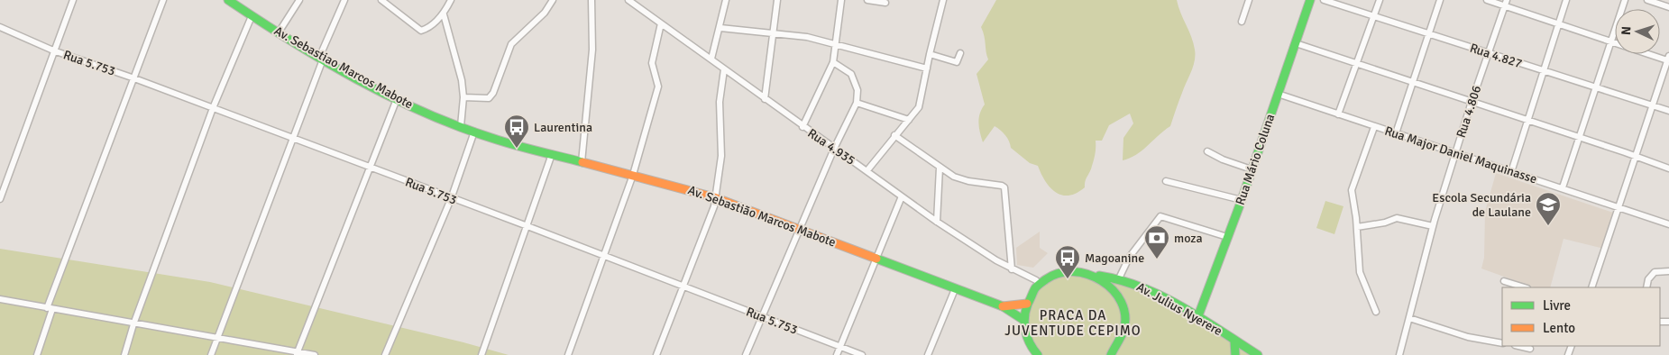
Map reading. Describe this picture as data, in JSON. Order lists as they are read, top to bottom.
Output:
{
  "streets": {
    "main road": [
      "Av. Sebastiao Marcos Mabote",
      "Rua Mário Coluna",
      "Av. Sebastião Marcos Mabote",
      "Av. Julius Nyerere"
    ],
    "street": [
      "Rua 4.827",
      "Rua 5.753",
      "Rua 4.806",
      "Rua 4.935",
      "Rua Major Daniel Maquinasse"
    ]
  },
  "crossings": [
    ["Rua 4.827", "Rua 4.806"],
    ["Av. Sebastiao Marcos Mabote", "Av. Sebastião Marcos Mabote"],
    ["Rua 4.806", "Rua Major Daniel Maquinasse"],
    ["Rua 4.935", "Av. Julius Nyerere"],
    ["Rua Major Daniel Maquinasse", "Rua Mário Coluna"],
    ["Rua Mário Coluna", "Av. Julius Nyerere"]
  ],
  "districts": ["PRACA DA JUVENTUDE CEPIMO"],
  "places": {
    "bus stop": ["Laurentina", "Magoanine"],
    "school or university": ["Escola Secundária de Laulane"],
    "bank": ["moza"]
  },
  "legend": ["Livre", "Lento"],
  "north": "left"
}
